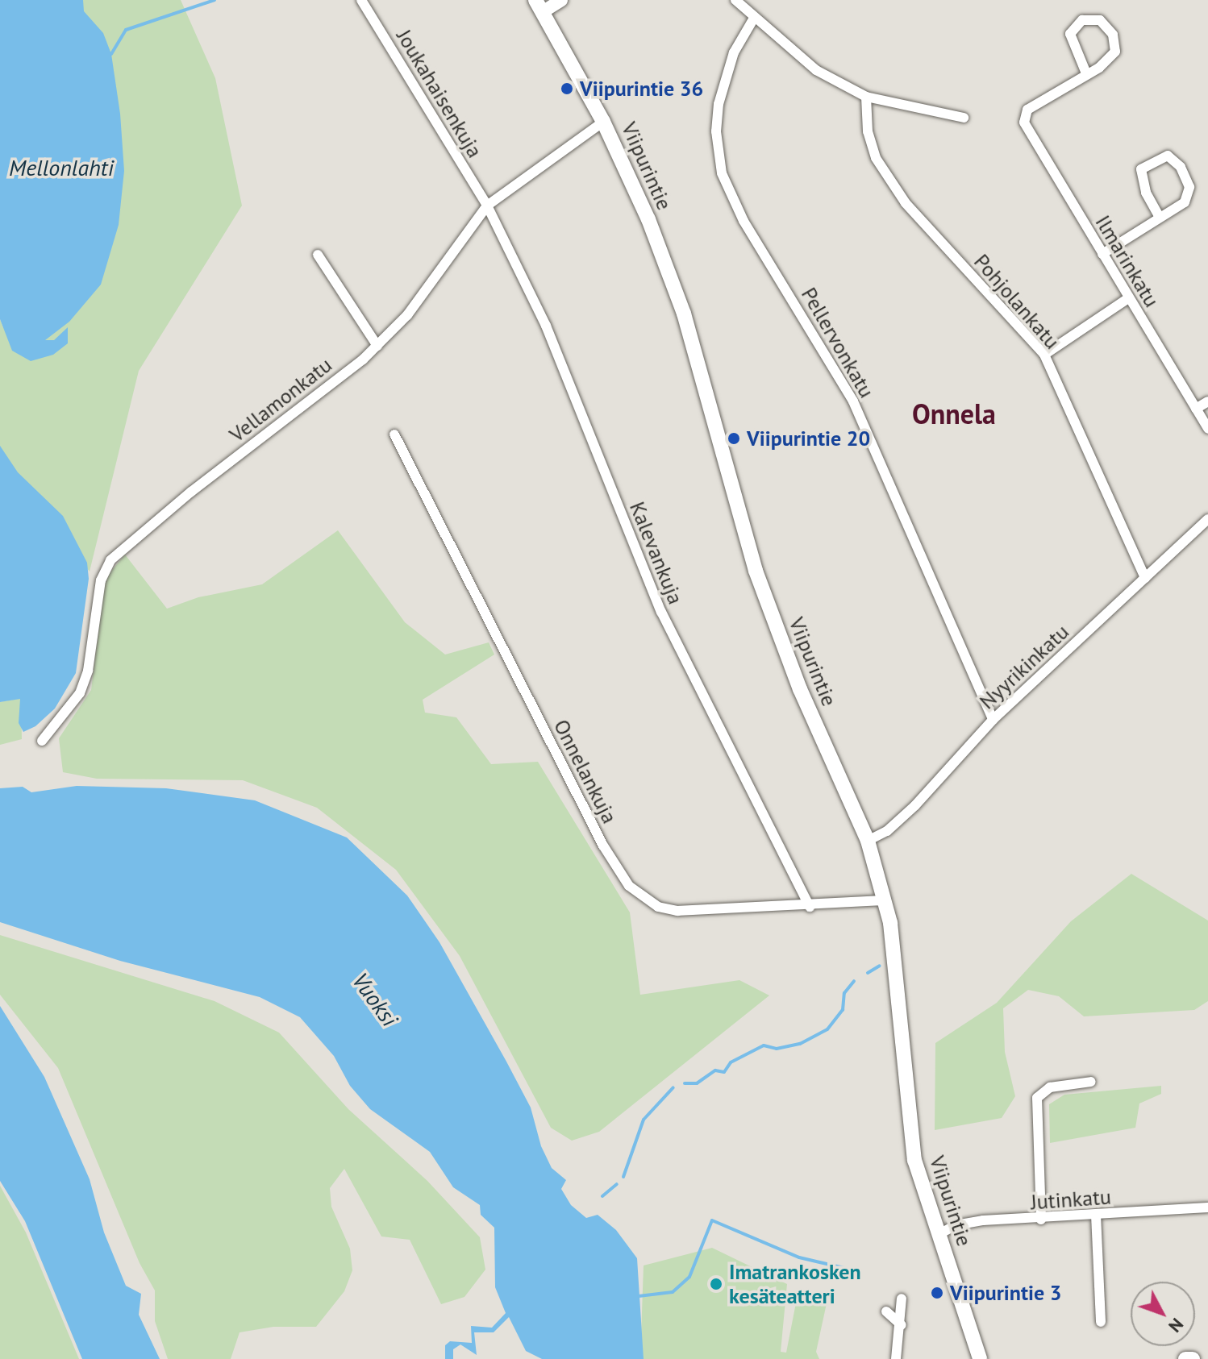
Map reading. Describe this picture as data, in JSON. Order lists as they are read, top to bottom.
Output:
{
  "streets": {
    "main road": ["Viipurintie"],
    "street": [
      "Joukahaisenkuja",
      "Ilmarinkatu",
      "Pohjolankatu",
      "Pellervonkatu",
      "Vellamonkatu",
      "Kalevankuja",
      "Nyyrikinkatu",
      "Onnelankuja",
      "Jutinkatu"
    ]
  },
  "crossings": [
    ["Joukahaisenkuja", "Vellamonkatu"],
    ["Joukahaisenkuja", "Kalevankuja"],
    ["Viipurintie", "Vellamonkatu"],
    ["Viipurintie", "Nyyrikinkatu"],
    ["Viipurintie", "Onnelankuja"],
    ["Viipurintie", "Jutinkatu"],
    ["Pohjolankatu", "Nyyrikinkatu"],
    ["Pellervonkatu", "Nyyrikinkatu"],
    ["Vellamonkatu", "Kalevankuja"],
    ["Kalevankuja", "Onnelankuja"]
  ],
  "districts": ["Onnela"],
  "water": ["Mellonlahti", "Vuoksi"],
  "places": [
    "Viipurintie 36",
    "Viipurintie 20",
    "Imatrankosken kesäteatteri",
    "Viipurintie 3"
  ],
  "north": "bottom right"
}
